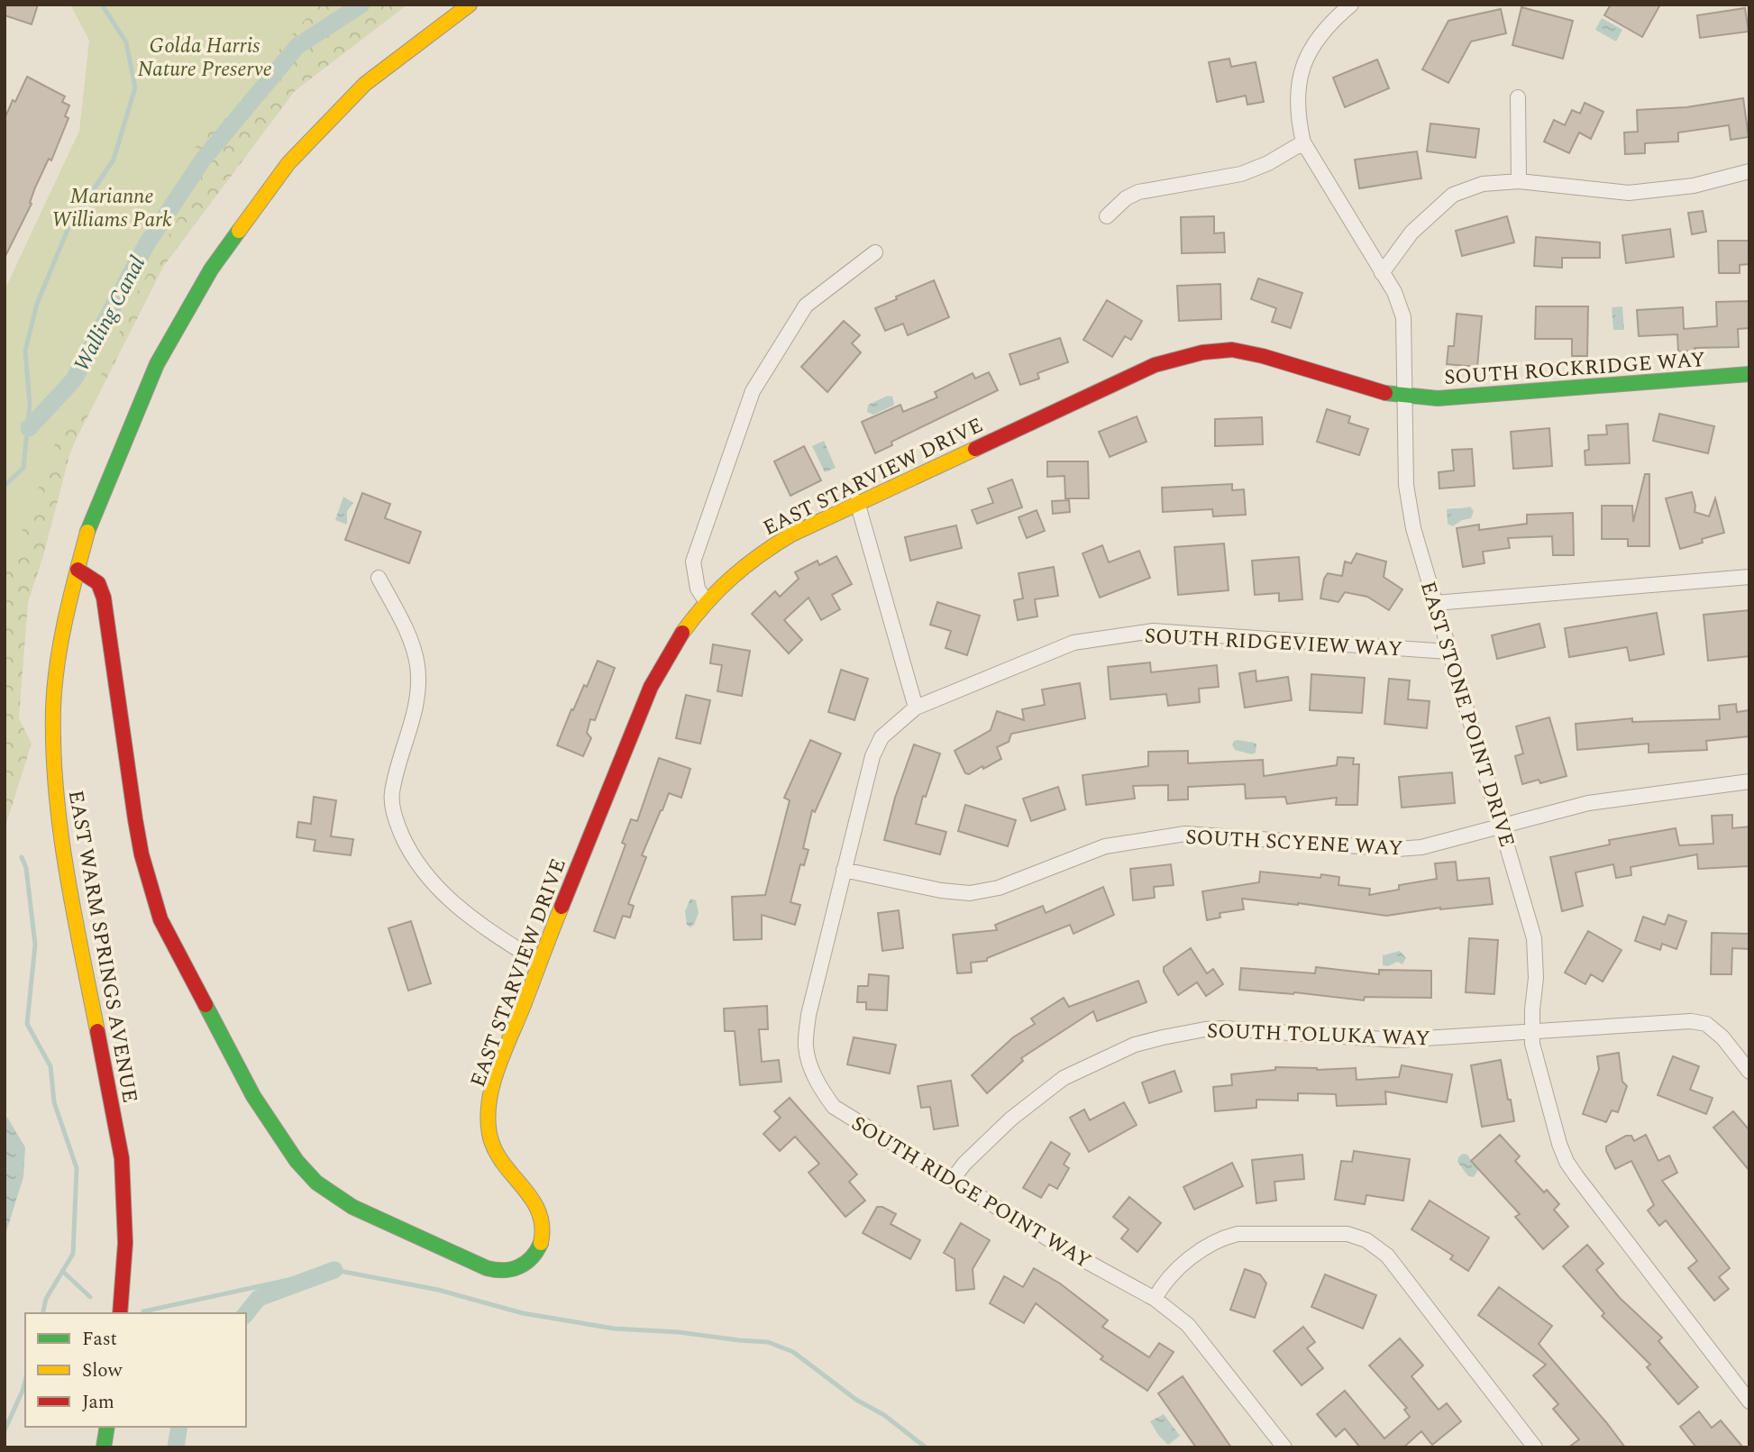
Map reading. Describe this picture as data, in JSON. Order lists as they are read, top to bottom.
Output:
{
  "streets": {
    "street": [
      "SOUTH ROCKRIDGE WAY",
      "EAST STARVIEW DRIVE",
      "SOUTH RIDGEVIEW WAY",
      "EAST STONE POINT DRIVE",
      "SOUTH SCYENE WAY",
      "EAST WARM SPRINGS AVENUE",
      "SOUTH TOLUKA WAY",
      "SOUTH RIDGE POINT WAY"
    ]
  },
  "crossings": [
    ["SOUTH ROCKRIDGE WAY", "EAST STARVIEW DRIVE"],
    ["SOUTH ROCKRIDGE WAY", "EAST STONE POINT DRIVE"],
    ["EAST STARVIEW DRIVE", "EAST STONE POINT DRIVE"],
    ["EAST STARVIEW DRIVE", "EAST WARM SPRINGS AVENUE"],
    ["SOUTH RIDGEVIEW WAY", "EAST STONE POINT DRIVE"],
    ["SOUTH RIDGEVIEW WAY", "SOUTH SCYENE WAY"],
    ["SOUTH RIDGEVIEW WAY", "SOUTH RIDGE POINT WAY"],
    ["EAST STONE POINT DRIVE", "SOUTH SCYENE WAY"],
    ["EAST STONE POINT DRIVE", "SOUTH TOLUKA WAY"],
    ["SOUTH SCYENE WAY", "SOUTH RIDGE POINT WAY"],
    ["SOUTH TOLUKA WAY", "SOUTH RIDGE POINT WAY"]
  ],
  "water": ["Walling Canal"],
  "parks": ["Golda Harris Nature Preserve", "Marianne Williams Park"],
  "legend": ["Fast", "Slow", "Jam"]
}
